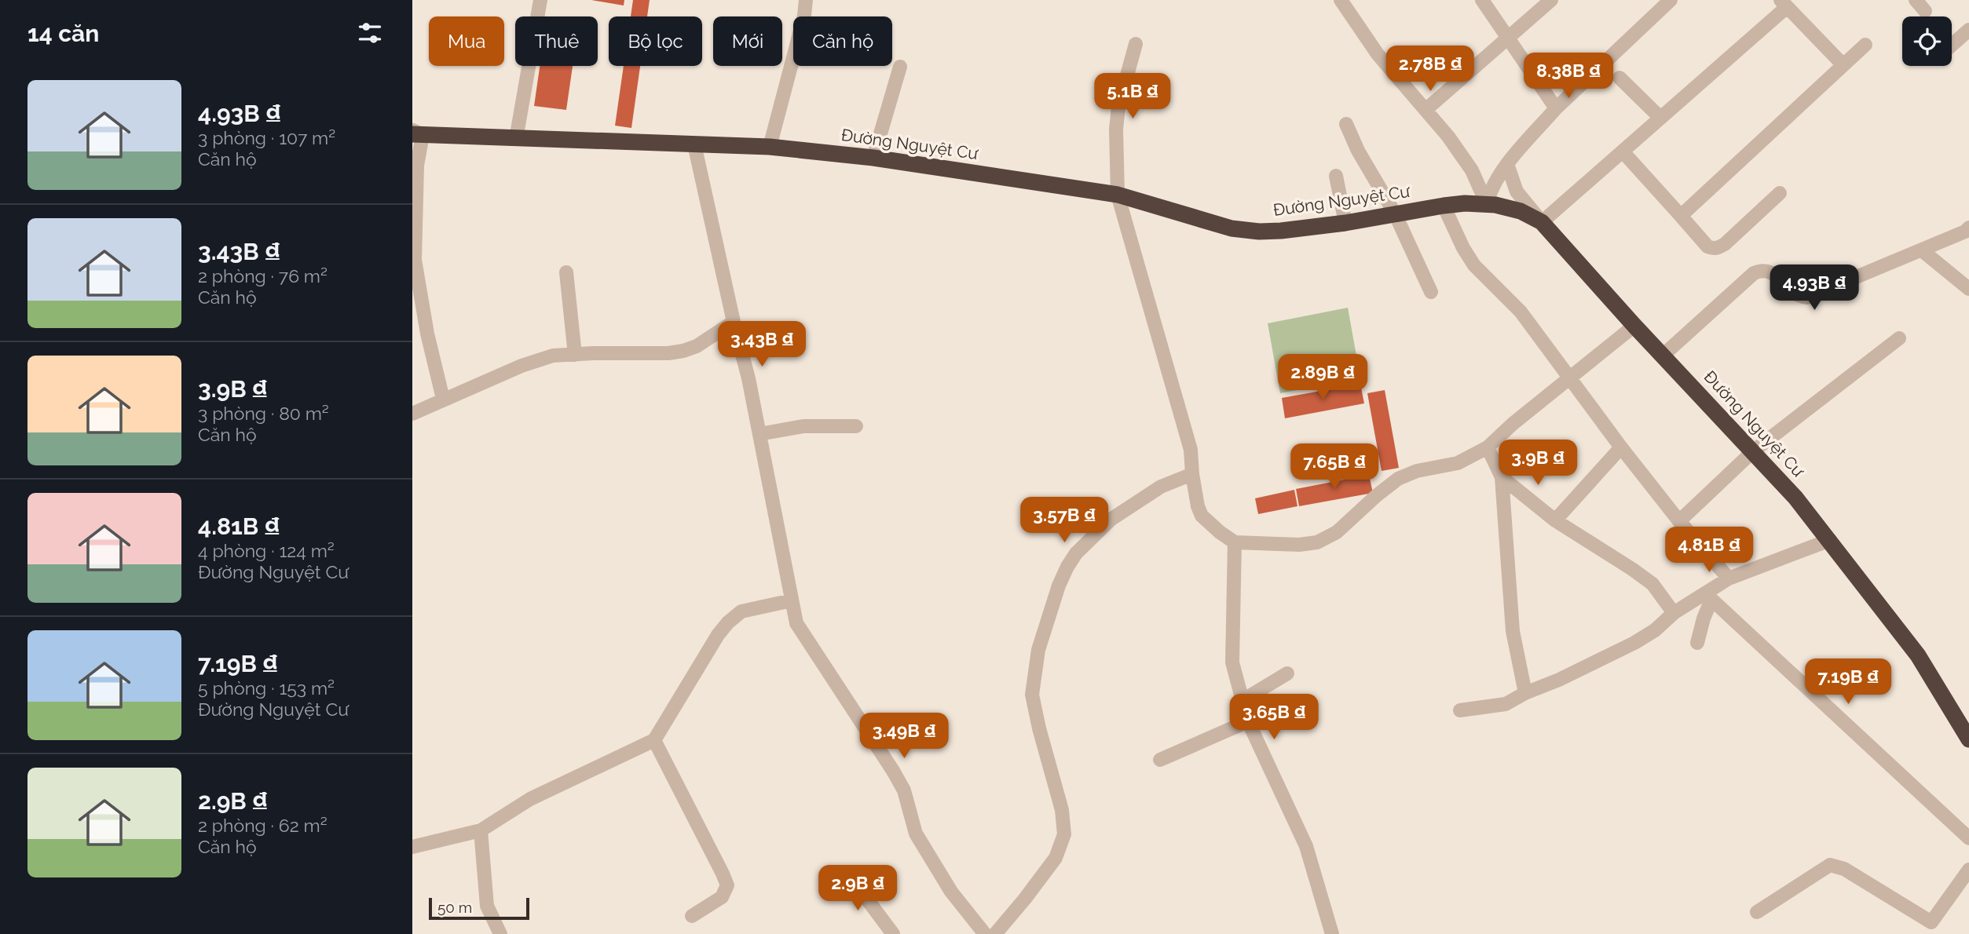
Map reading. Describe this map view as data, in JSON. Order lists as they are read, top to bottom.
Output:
{
  "streets": {
    "highway": ["Đường Nguyệt Cư"]
  },
  "scale_bar": "50 m",
  "page": {
    "heading": "14 căn",
    "chip": [
      "Mua",
      "Thuê",
      "Bộ lọc",
      "Mới",
      "Căn hộ"
    ],
    "price": [
      "2.78B ₫",
      "8.38B ₫",
      "5.1B ₫",
      "4.93B ₫",
      "3.43B ₫",
      "2.89B ₫",
      "3.9B ₫",
      "7.65B ₫",
      "3.57B ₫",
      "4.81B ₫",
      "7.19B ₫",
      "3.65B ₫",
      "3.49B ₫",
      "2.9B ₫"
    ],
    "list": [
      {
        "name": "4.93B ₫",
        "note": "3 phòng · 107 m² · Căn hộ"
      },
      {
        "name": "3.43B ₫",
        "note": "2 phòng · 76 m² · Căn hộ"
      },
      {
        "name": "3.9B ₫",
        "note": "3 phòng · 80 m² · Căn hộ"
      },
      {
        "name": "4.81B ₫",
        "note": "4 phòng · 124 m² · Đường Nguyệt Cư"
      },
      {
        "name": "7.19B ₫",
        "note": "5 phòng · 153 m² · Đường Nguyệt Cư"
      },
      {
        "name": "2.9B ₫",
        "note": "2 phòng · 62 m² · Căn hộ"
      }
    ],
    "scale": "50 m"
  }
}
